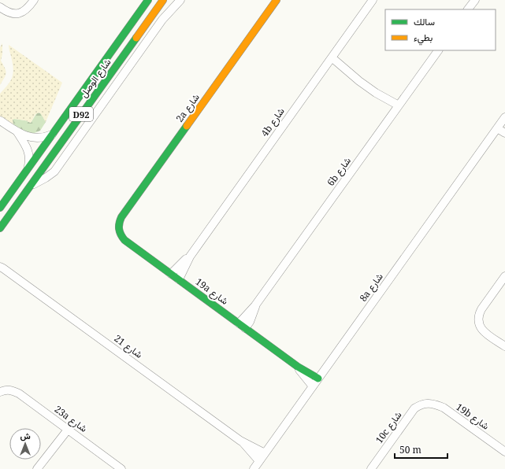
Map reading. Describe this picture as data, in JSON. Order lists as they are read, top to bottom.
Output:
{
  "streets": {
    "main road": [
      "شارع الوصل",
      "2a شارع",
      "D92",
      "19a شارع"
    ],
    "street": [
      "4b شارع",
      "6b شارع",
      "8a شارع",
      "شارع 21",
      "19b شارع",
      "23a شارع",
      "10c شارع"
    ]
  },
  "crossings": [
    ["2a شارع", "19a شارع"],
    ["4b شارع", "19a شارع"],
    ["6b شارع", "19a شارع"],
    ["8a شارع", "19a شارع"],
    ["8a شارع", "شارع 21"],
    ["19b شارع", "10c شارع"]
  ],
  "legend": ["سالك", "بطيء"],
  "scale_bar": "50 m",
  "north": "top"
}
